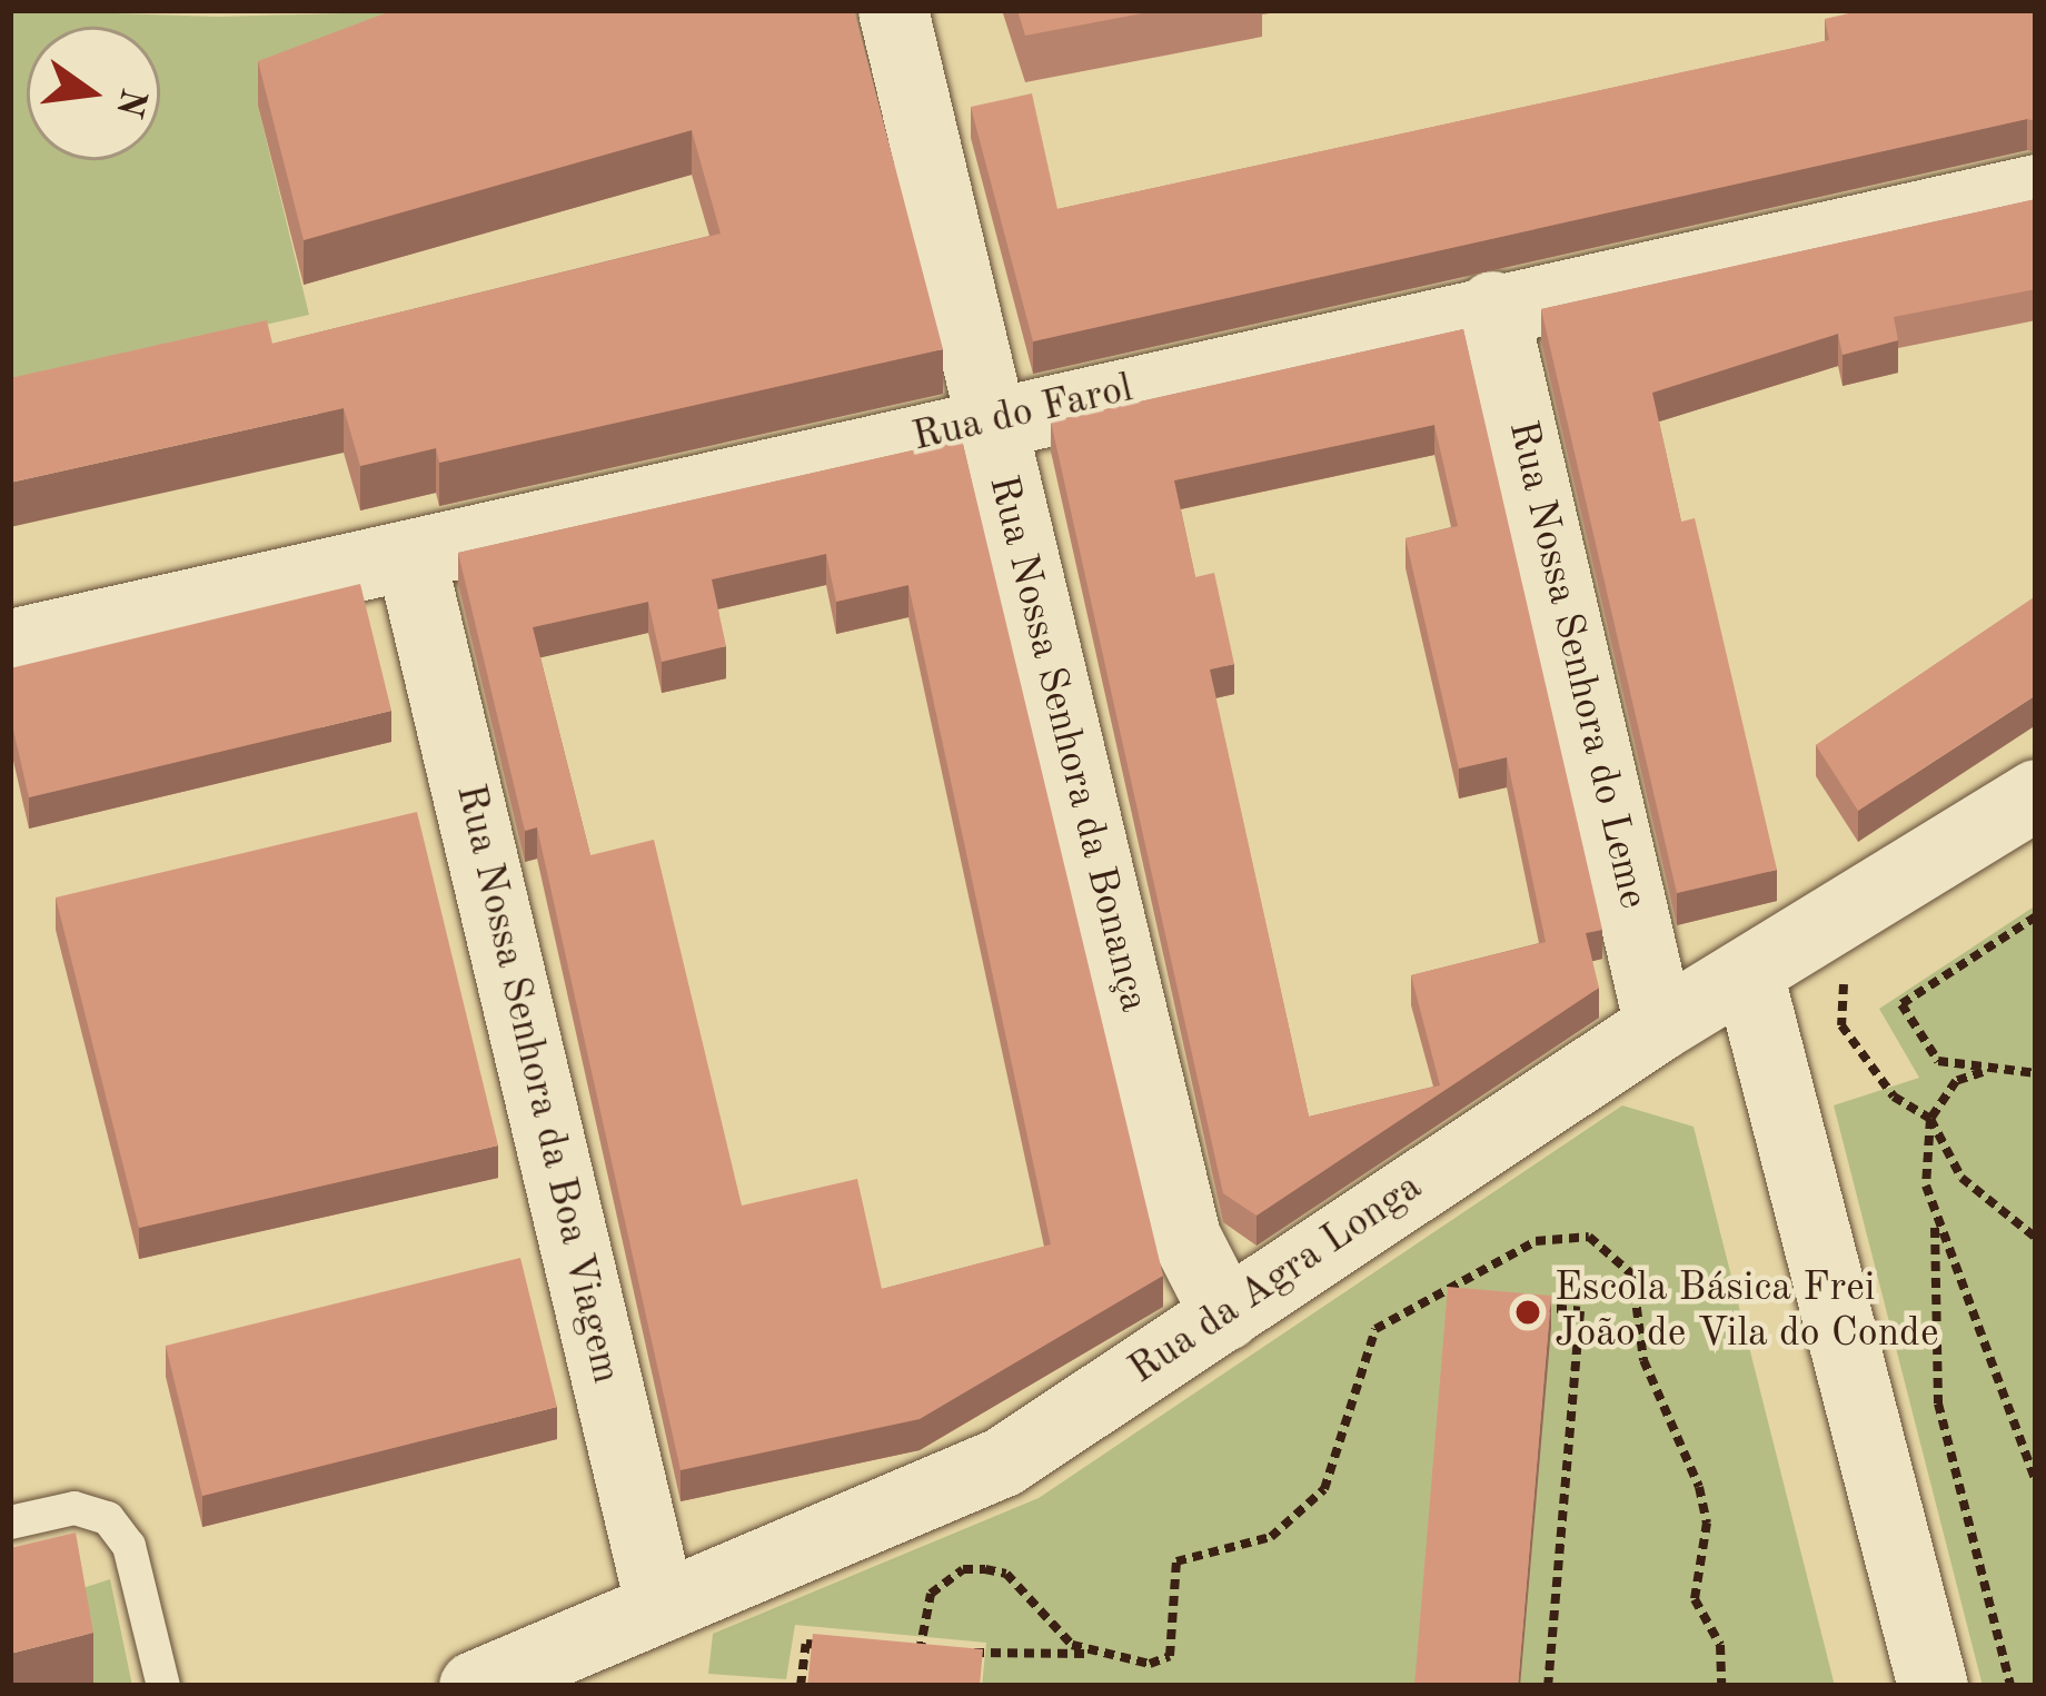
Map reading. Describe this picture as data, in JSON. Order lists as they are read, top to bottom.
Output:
{
  "streets": {
    "street": [
      "Rua do Farol",
      "Rua Nossa Senhora do Leme",
      "Rua Nossa Senhora da Bonança",
      "Rua Nossa Senhora da Boa Viagem",
      "Rua da Agra Longa"
    ]
  },
  "crossings": [
    ["Rua do Farol", "Rua Nossa Senhora do Leme"],
    ["Rua do Farol", "Rua Nossa Senhora da Bonança"],
    ["Rua do Farol", "Rua Nossa Senhora da Boa Viagem"],
    ["Rua Nossa Senhora do Leme", "Rua da Agra Longa"],
    ["Rua Nossa Senhora da Bonança", "Rua da Agra Longa"],
    ["Rua Nossa Senhora da Boa Viagem", "Rua da Agra Longa"]
  ],
  "places": ["Escola Básica Frei João de Vila do Conde"],
  "north": "right"
}
